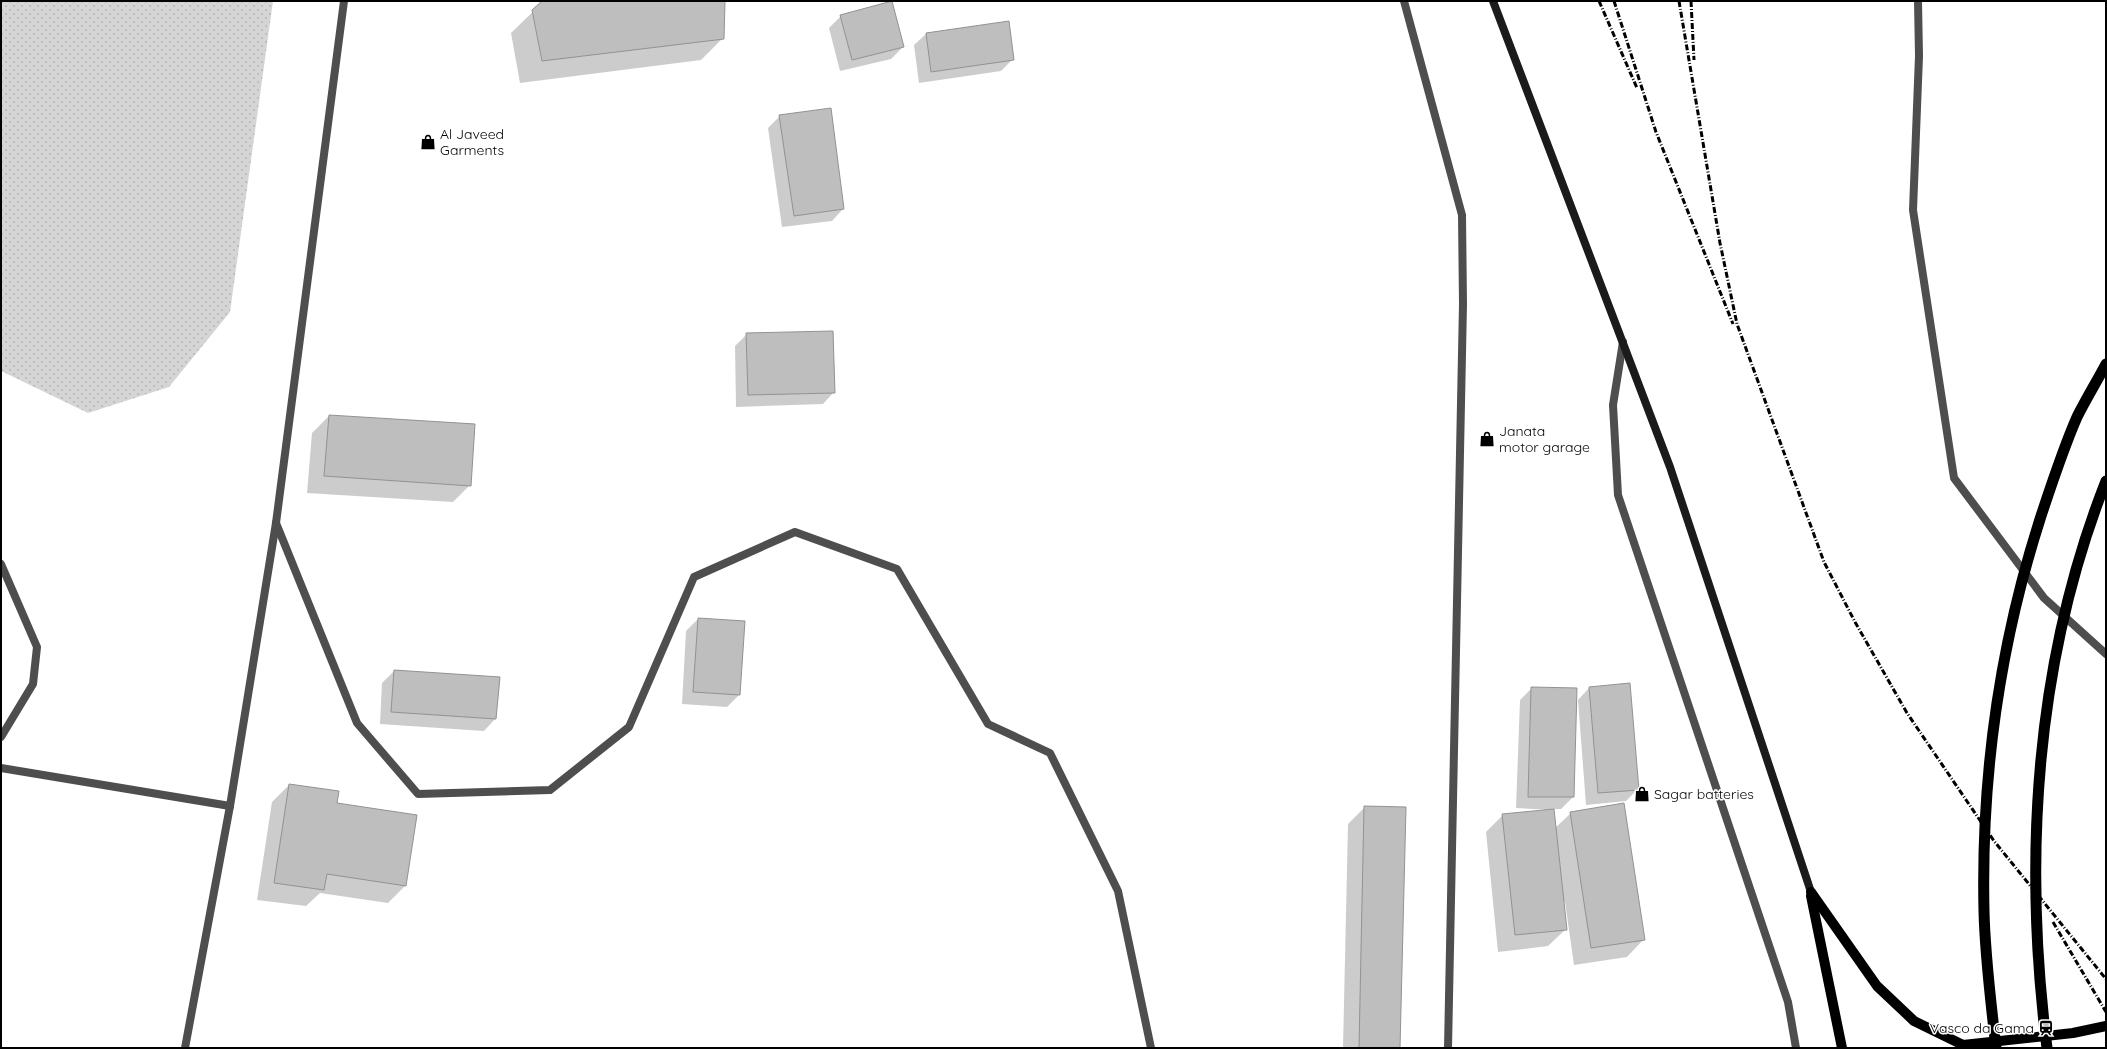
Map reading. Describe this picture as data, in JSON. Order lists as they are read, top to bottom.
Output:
{
  "places": {
    "shop": ["Al Javeed Garments", "Janata motor garage", "Sagar batteries"],
    "station": ["Vasco da Gama"]
  }
}
